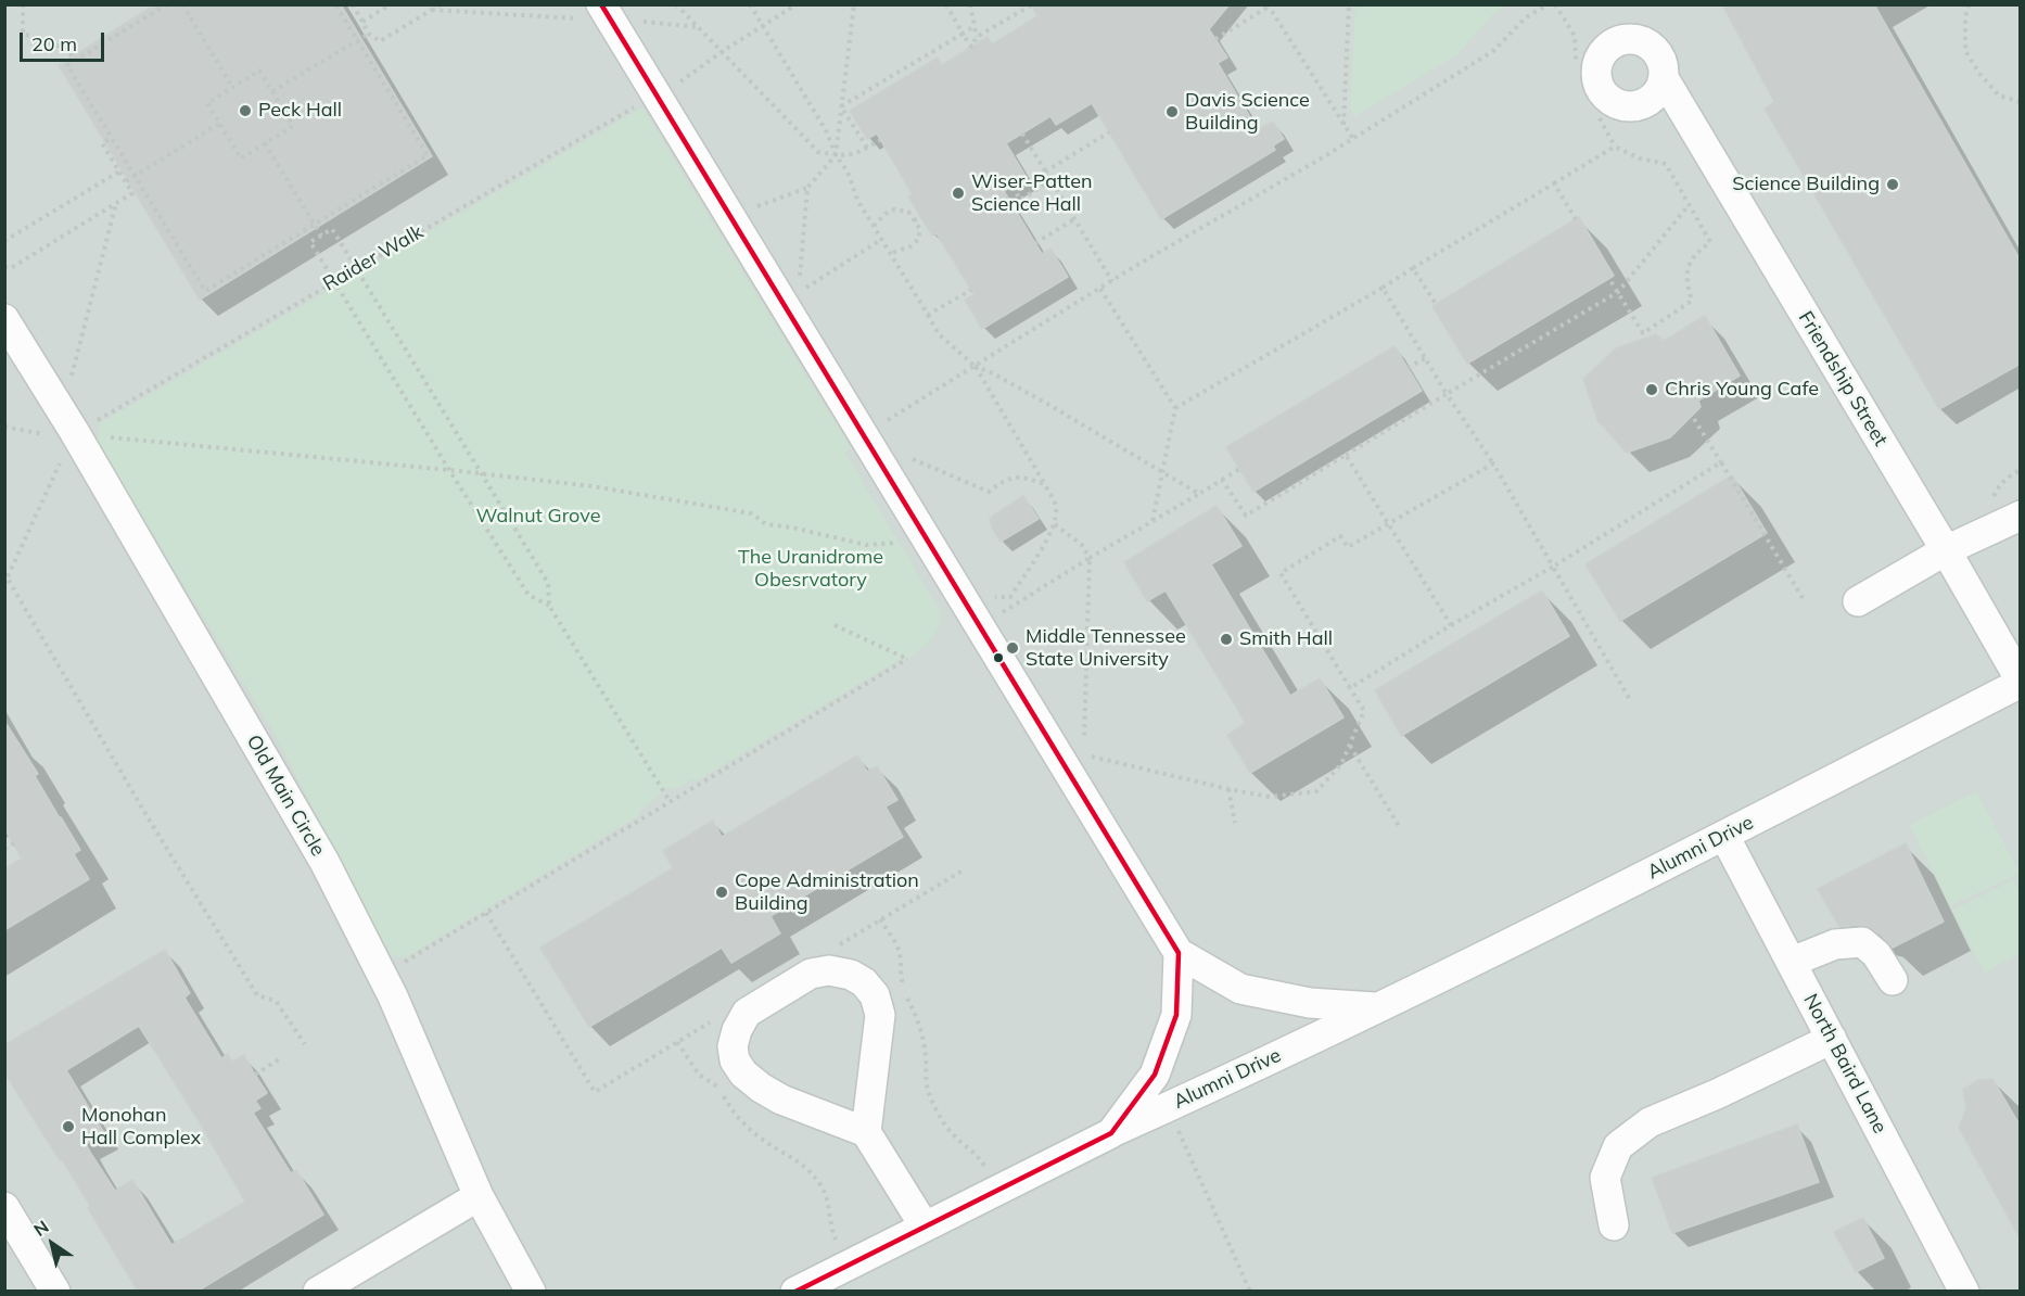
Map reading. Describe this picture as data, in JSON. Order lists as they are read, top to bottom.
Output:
{
  "streets": {
    "street": [
      "Friendship Street",
      "Old Main Circle",
      "Alumni Drive",
      "North Baird Lane"
    ],
    "path": ["Raider Walk"]
  },
  "crossings": [
    ["Friendship Street", "Alumni Drive"],
    ["Alumni Drive", "North Baird Lane"]
  ],
  "parks": ["Walnut Grove", "The Uranidrome Obesrvatory"],
  "places": [
    "Peck Hall",
    "Davis Science Building",
    "Science Building",
    "Wiser-Patten Science Hall",
    "Chris Young Cafe",
    "Smith Hall",
    "Middle Tennessee State University",
    "Cope Administration Building",
    "Monohan Hall Complex"
  ],
  "scale_bar": "20 m",
  "north": "top left"
}
